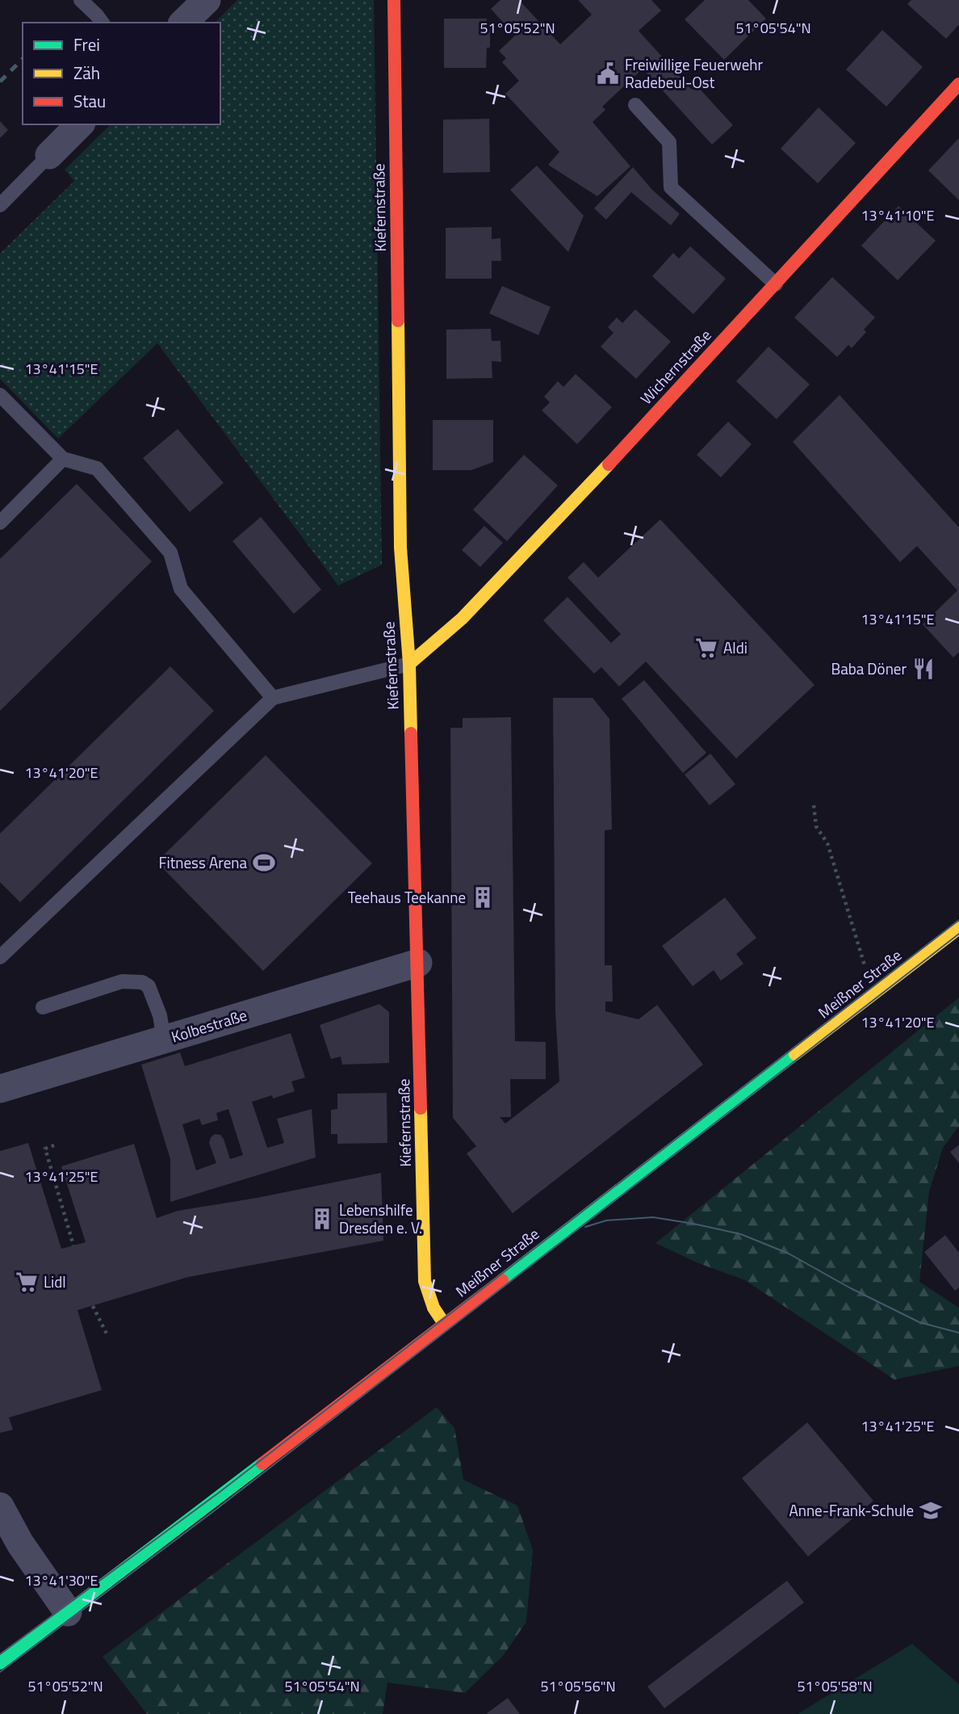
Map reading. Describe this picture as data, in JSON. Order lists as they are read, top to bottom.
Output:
{
  "streets": {
    "street": [
      "Kiefernstraße",
      "Wichernstraße",
      "Meißner Straße",
      "Kolbestraße"
    ]
  },
  "crossings": [
    ["Kiefernstraße", "Wichernstraße"],
    ["Kiefernstraße", "Meißner Straße"],
    ["Kiefernstraße", "Kolbestraße"]
  ],
  "places": {
    "public building": ["Freiwillige Feuerwehr Radebeul-Ost"],
    "supermarket": ["Aldi", "Lidl"],
    "restaurant": ["Baba Döner"],
    "sports": ["Fitness Arena"],
    "building": ["Teehaus Teekanne", "Lebenshilfe Dresden e. V."],
    "school or university": ["Anne-Frank-Schule"]
  },
  "legend": ["Frei", "Zäh", "Stau"],
  "coordinates": [
    "51°05'52\"N",
    "51°05'54\"N",
    "13°41'10\"E",
    "13°41'15\"E",
    "13°41'20\"E",
    "13°41'25\"E",
    "13°41'30\"E",
    "51°05'56\"N",
    "51°05'58\"N"
  ]
}
